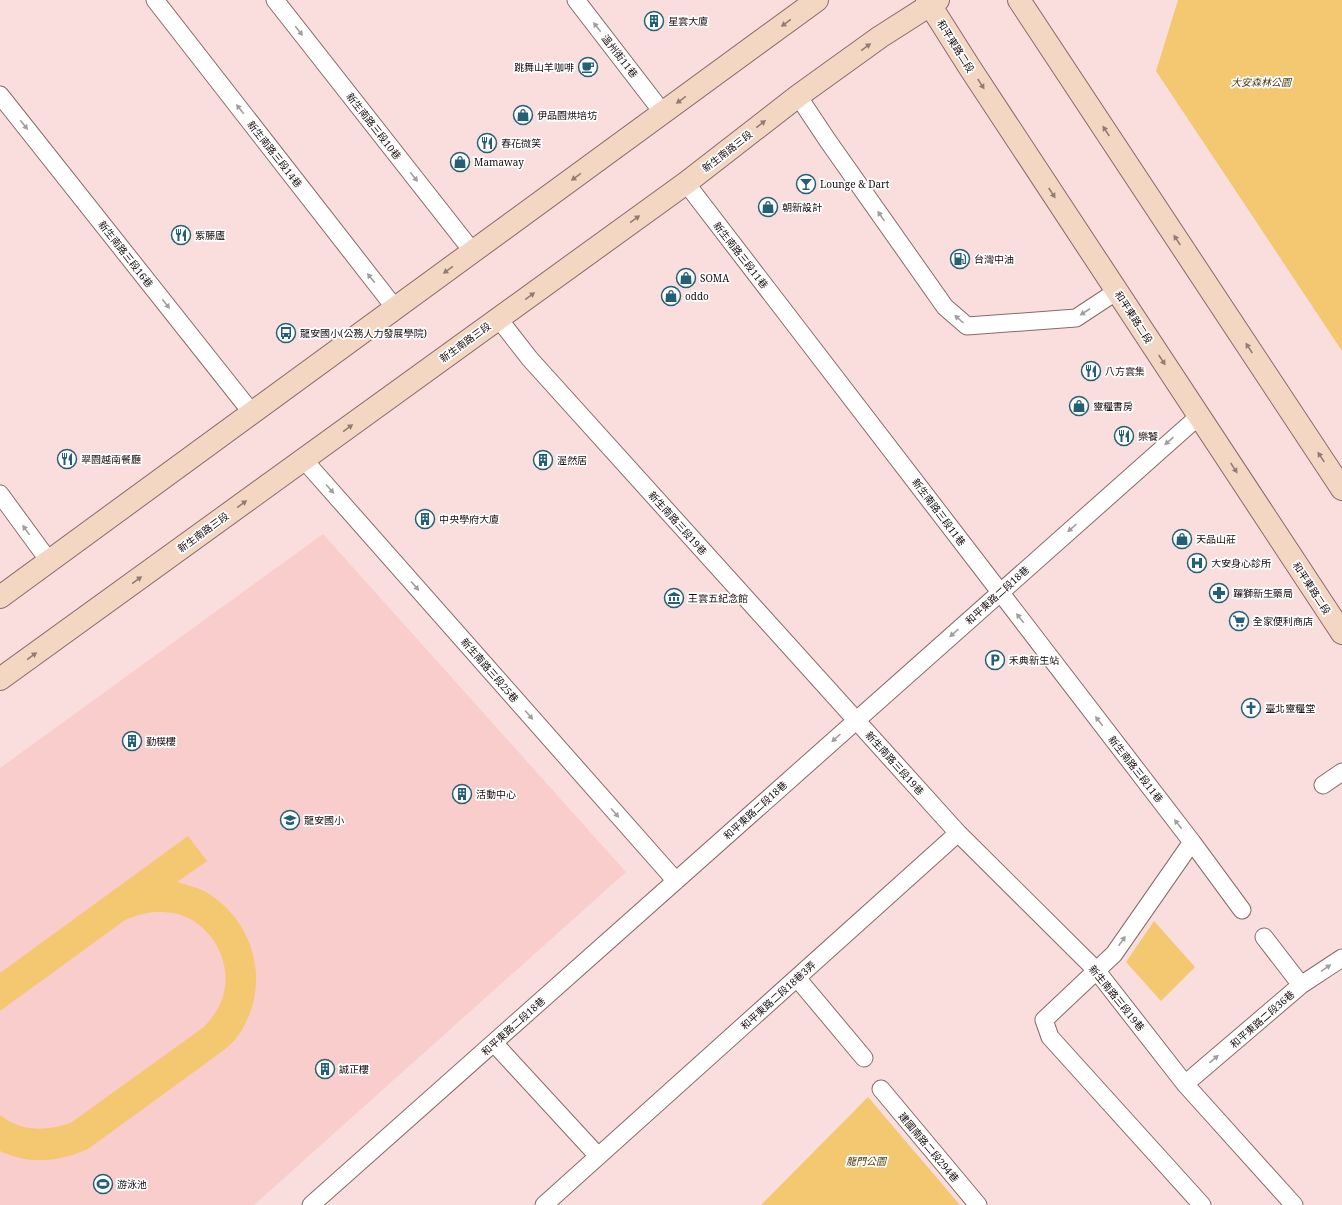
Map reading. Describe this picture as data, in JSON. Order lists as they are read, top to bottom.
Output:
{
  "streets": {
    "main road": ["和平東路二段", "新生南路三段"],
    "lane": [
      "溫州街11巷",
      "新生南路三段10巷",
      "新生南路三段14巷",
      "新生南路三段16巷",
      "新生南路三段11巷",
      "新生南路三段19巷",
      "和平東路二段18巷",
      "新生南路三段25巷",
      "和平東路二段18巷3弄",
      "和平東路二段36巷",
      "建國南路二段294巷"
    ]
  },
  "crossings": [
    ["和平東路二段", "新生南路三段"],
    ["和平東路二段", "和平東路二段18巷"],
    ["新生南路三段", "新生南路三段11巷"],
    ["新生南路三段", "新生南路三段19巷"],
    ["新生南路三段", "新生南路三段25巷"],
    ["新生南路三段11巷", "和平東路二段18巷"],
    ["新生南路三段19巷", "和平東路二段18巷"],
    ["新生南路三段19巷", "和平東路二段18巷3弄"],
    ["新生南路三段19巷", "和平東路二段36巷"],
    ["和平東路二段18巷", "新生南路三段25巷"]
  ],
  "one_way": [
    "溫州街11巷",
    "新生南路三段10巷",
    "新生南路三段14巷",
    "新生南路三段16巷",
    "和平東路二段18巷",
    "新生南路三段25巷",
    "和平東路二段36巷"
  ],
  "parks": ["大安森林公園", "龍門公園"],
  "places": {
    "building": [
      "星雲大廈",
      "渥然居",
      "中央學府大廈",
      "勤樸樓",
      "活動中心",
      "誠正樓"
    ],
    "cafe": ["跳舞山羊咖啡"],
    "shop": [
      "伊品園烘培坊",
      "Mamaway",
      "朝新設計",
      "SOMA",
      "oddo",
      "靈糧書房",
      "天品山莊"
    ],
    "restaurant": [
      "春花微笑",
      "紫藤廬",
      "八方雲集",
      "樂饕",
      "翠園越南餐廳"
    ],
    "bar": ["Lounge & Dart"],
    "fuel station": ["台灣中油"],
    "bus stop": ["龍安國小(公務人力發展學院)"],
    "hospital": ["大安身心診所"],
    "pharmacy": ["躍獅新生藥局"],
    "museum": ["王雲五紀念館"],
    "supermarket": ["全家便利商店"],
    "parking": ["禾典新生站"],
    "church": ["臺北靈糧堂"],
    "school or university": ["龍安國小"],
    "sports": ["游泳池"]
  }
}
